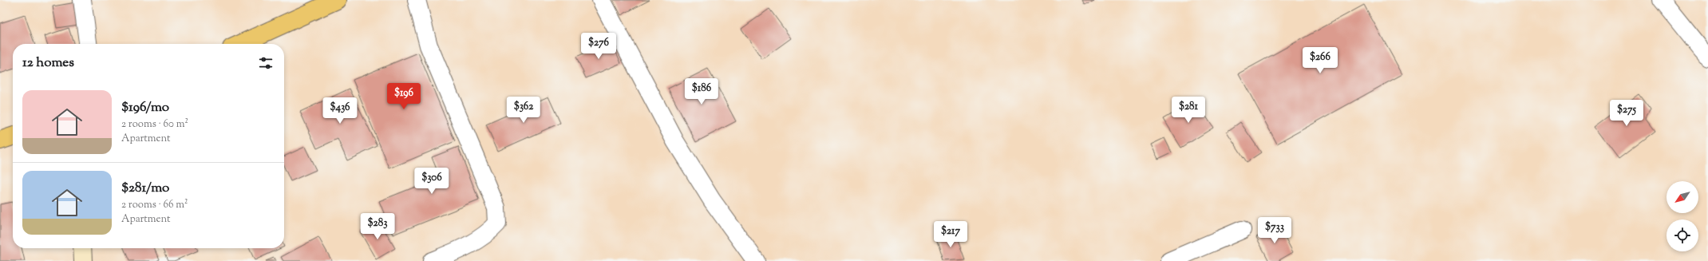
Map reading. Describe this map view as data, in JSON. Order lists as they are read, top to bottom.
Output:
{
  "north": "bottom left",
  "page": {
    "price": [
      "$276",
      "$266",
      "$186",
      "$196",
      "$362",
      "$281",
      "$436",
      "$275",
      "$306",
      "$283",
      "$733",
      "$217"
    ],
    "heading": "12 homes",
    "list": [
      {
        "name": "$196/mo",
        "note": "2 rooms · 60 m² · Apartment"
      },
      {
        "name": "$281/mo",
        "note": "2 rooms · 66 m² · Apartment"
      }
    ]
  }
}
